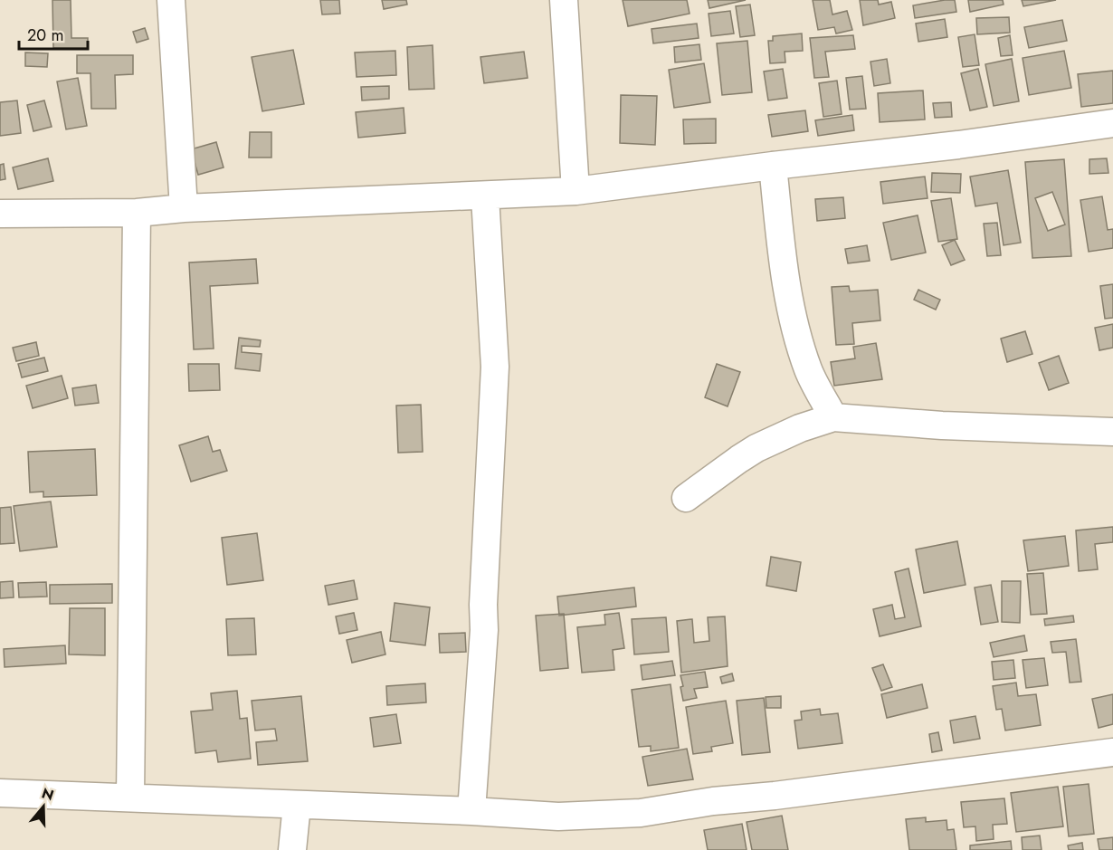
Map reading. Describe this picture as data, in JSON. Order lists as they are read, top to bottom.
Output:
{
  "scale_bar": "20 m",
  "north": "top"
}
